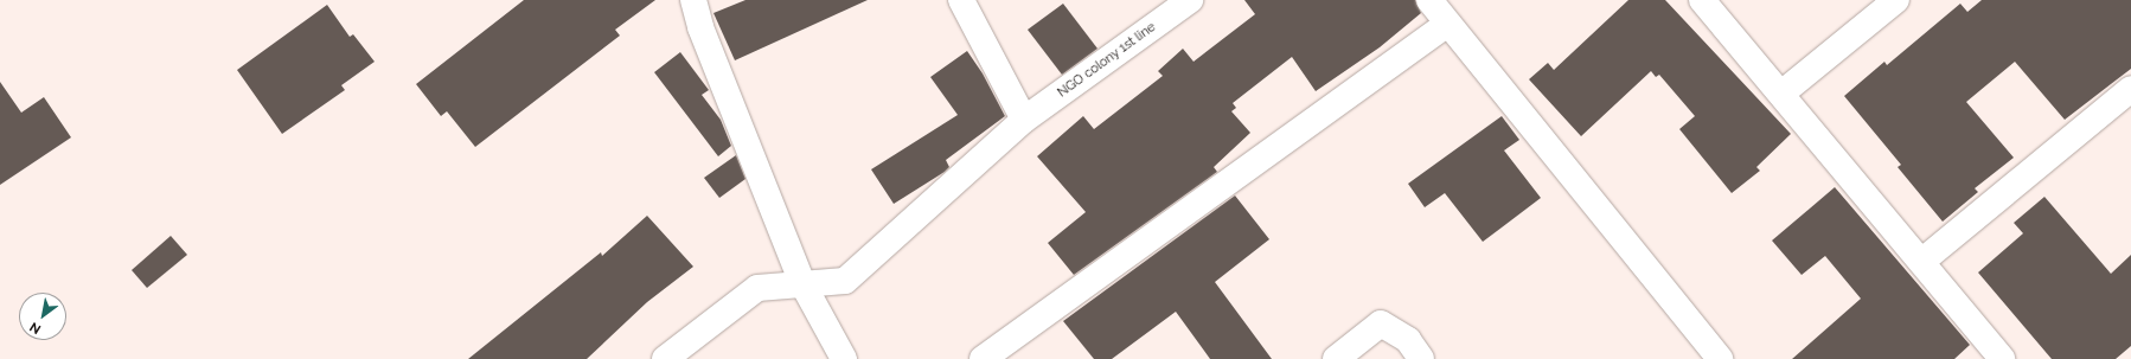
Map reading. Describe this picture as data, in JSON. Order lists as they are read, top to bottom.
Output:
{
  "streets": {
    "street": ["NGO colony 1st line"]
  },
  "north": "bottom left"
}
